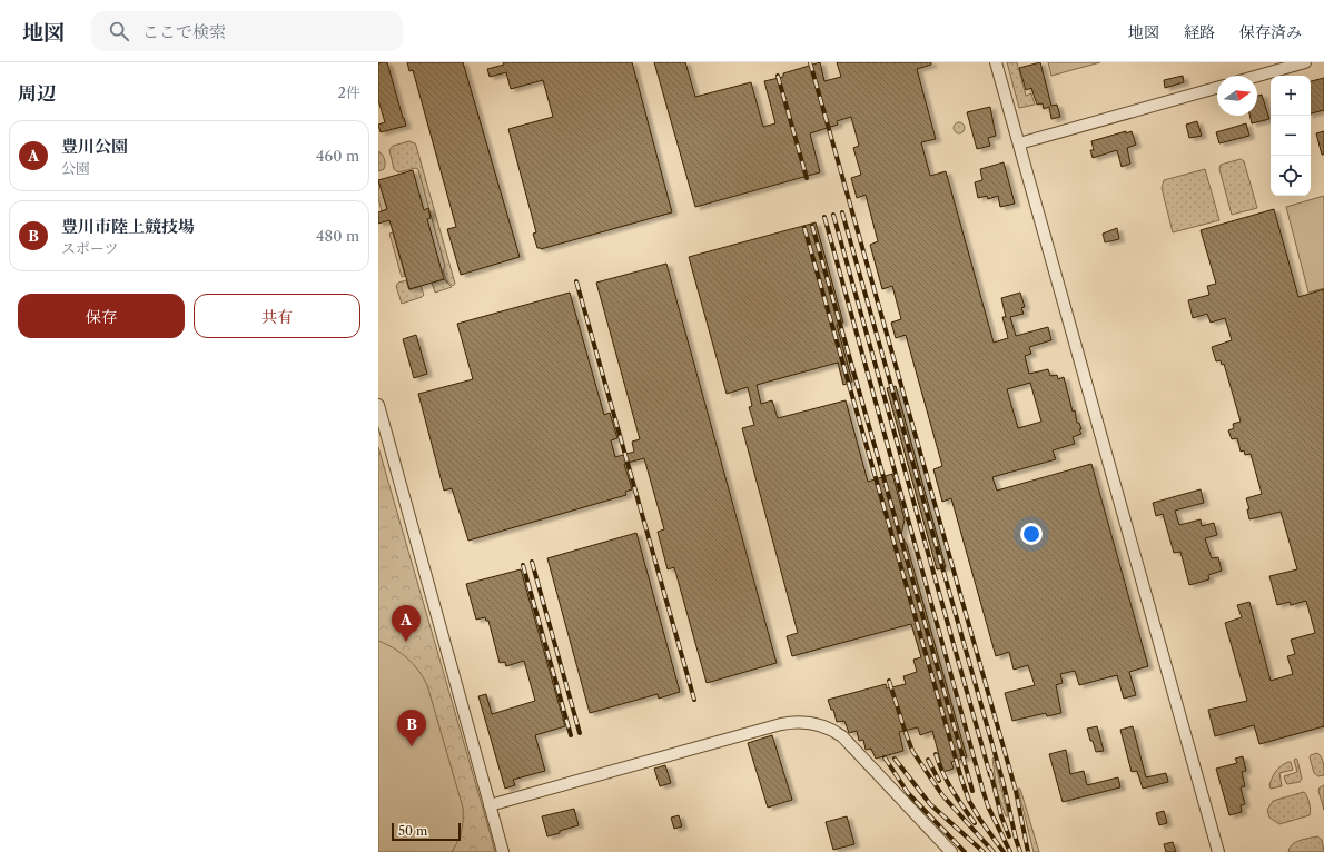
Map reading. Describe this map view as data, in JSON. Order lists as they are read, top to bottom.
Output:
{
  "scale_bar": "50 m",
  "north": "right",
  "page": {
    "header": "地図",
    "search": "ここで検索",
    "nav": ["地図", "経路", "保存済み"],
    "heading": ["周辺", "2件"],
    "map_buttons": ["+", "−"],
    "list": [
      {
        "mark": "A",
        "name": "豊川公園",
        "note": "公園",
        "value": "460 m"
      },
      {
        "mark": "B",
        "name": "豊川市陸上競技場",
        "note": "スポーツ",
        "value": "480 m"
      }
    ],
    "buttons": ["保存", "共有"],
    "pins": ["A", "B"],
    "scale": "50 m"
  }
}
